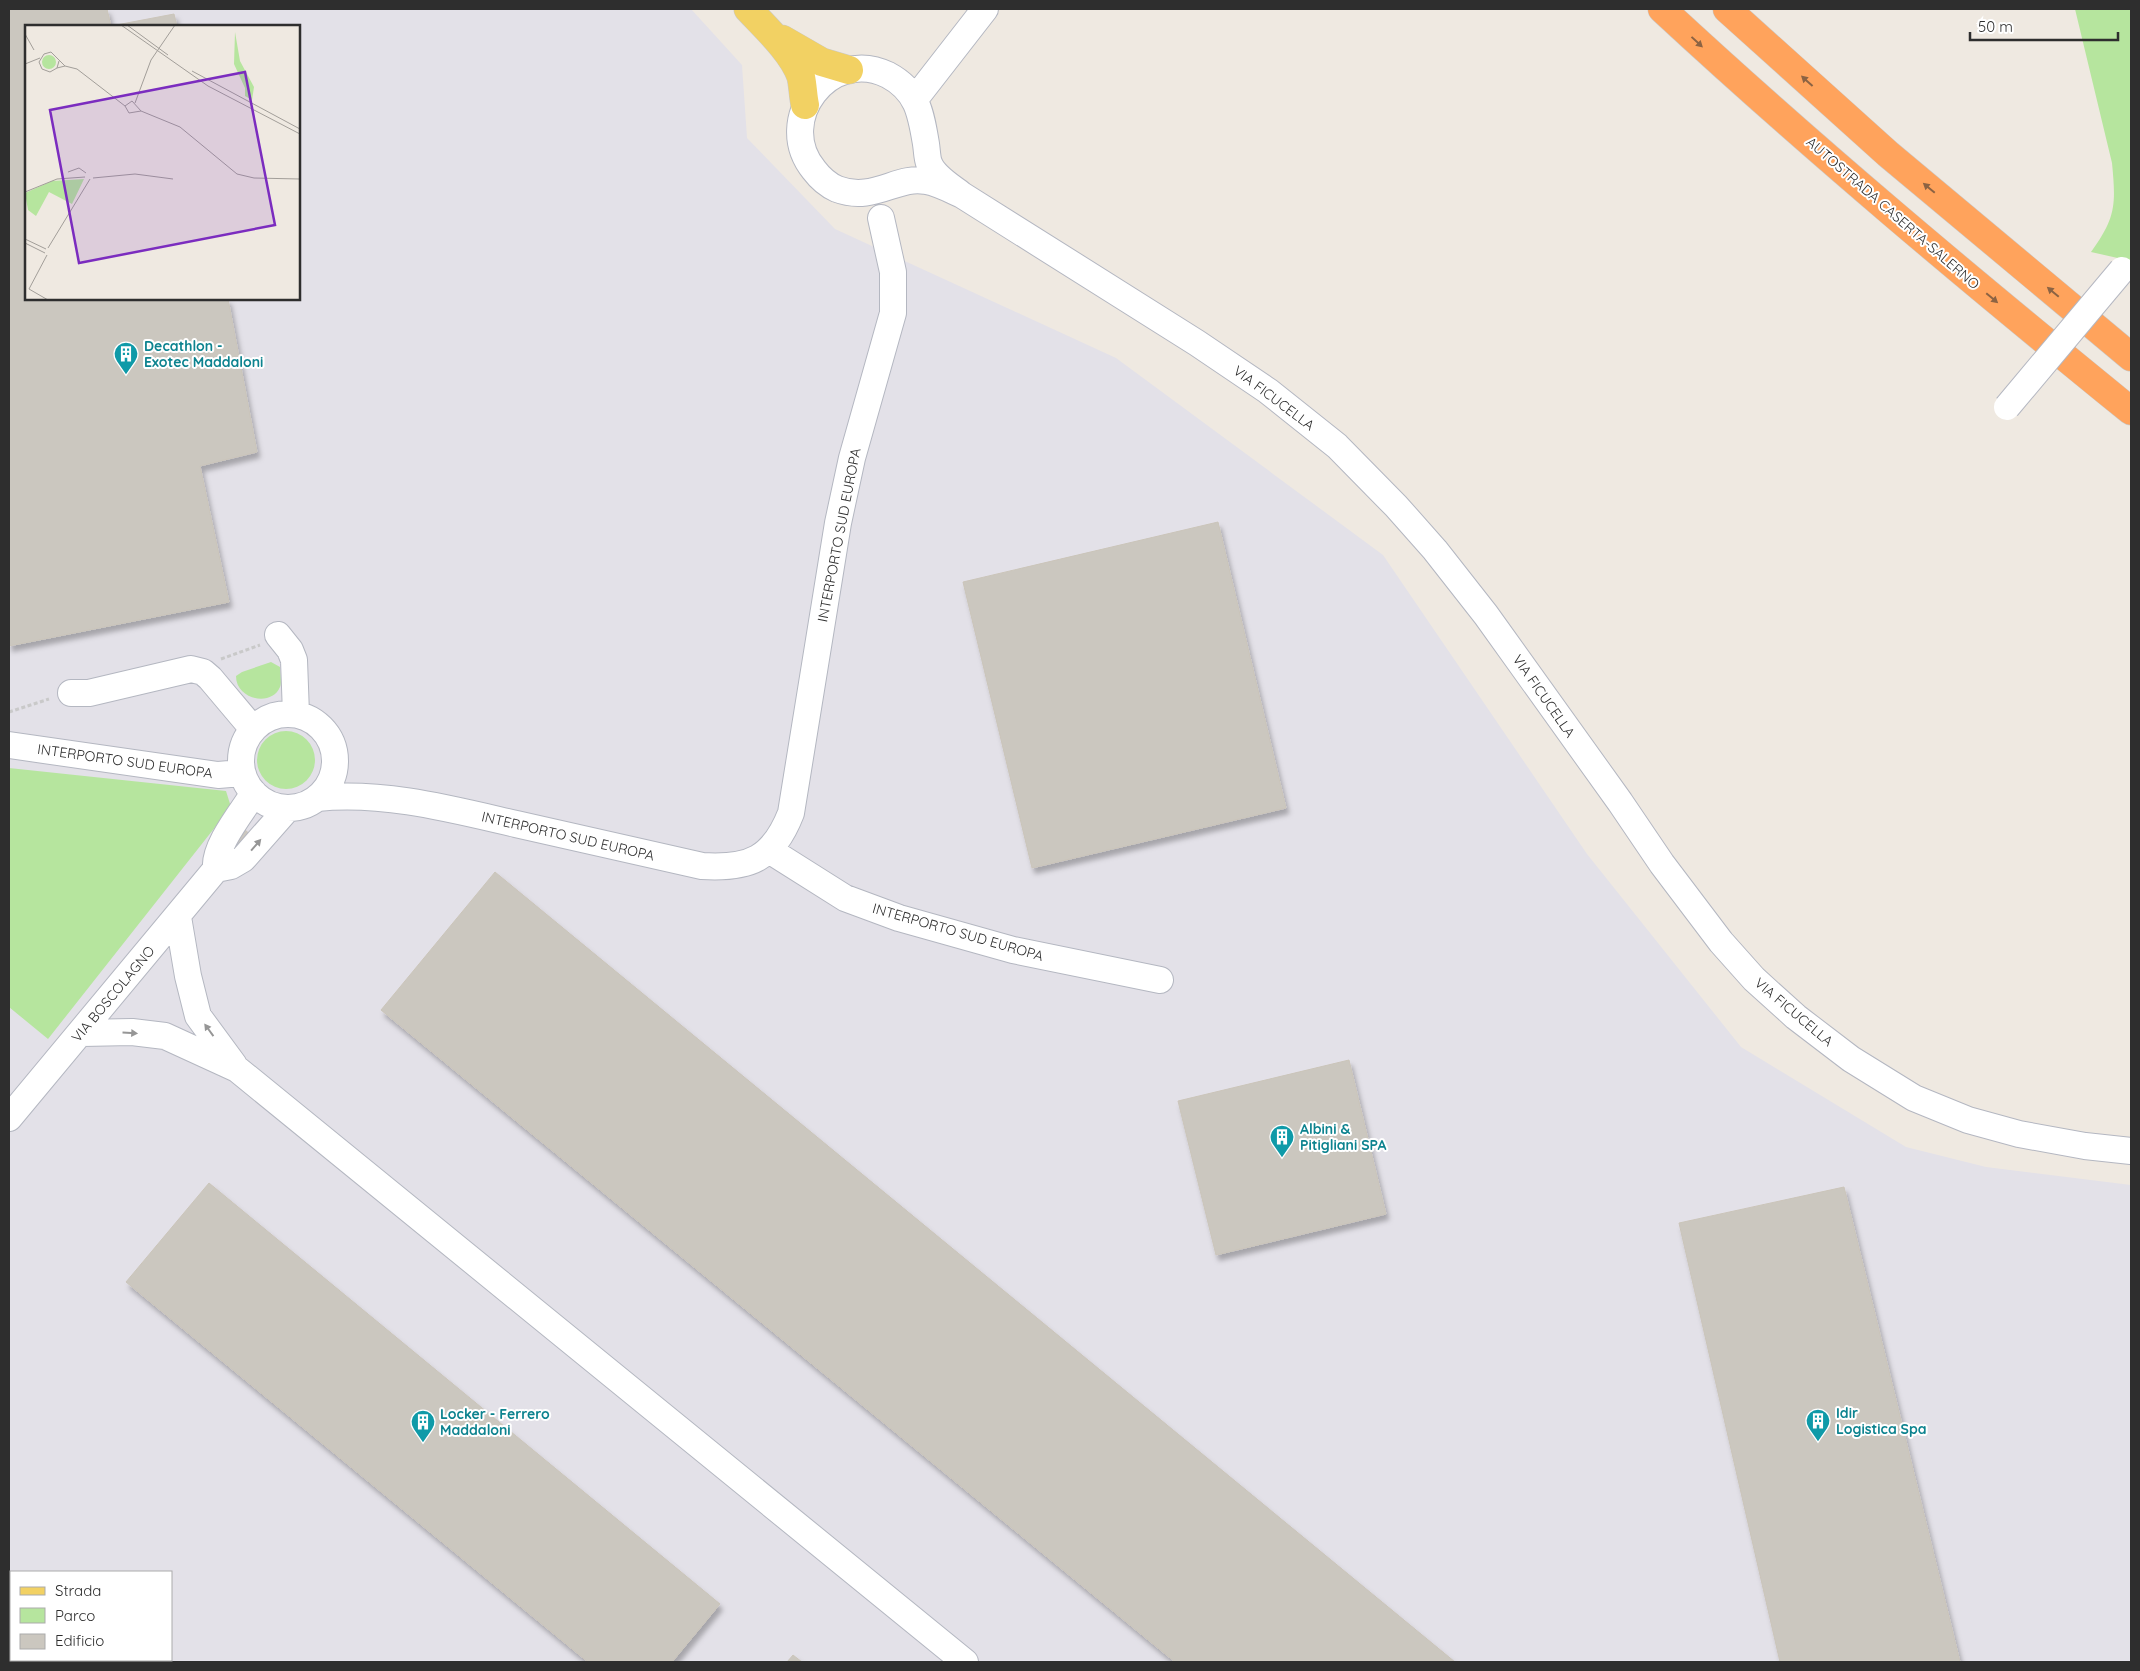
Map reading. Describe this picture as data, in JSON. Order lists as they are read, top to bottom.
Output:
{
  "streets": {
    "highway": ["AUTOSTRADA CASERTA-SALERNO"],
    "street": ["VIA FICUCELLA", "INTERPORTO SUD EUROPA", "VIA BOSCOLAGNO"]
  },
  "crossings": [
    ["INTERPORTO SUD EUROPA", "VIA BOSCOLAGNO"]
  ],
  "places": {
    "building": [
      "Decathlon - Exotec Maddaloni",
      "Albini & Pitigliani SPA",
      "Idir Logistica Spa",
      "Locker - Ferrero Maddaloni"
    ]
  },
  "legend": ["Strada", "Parco", "Edificio"],
  "scale_bar": "50 m"
}
